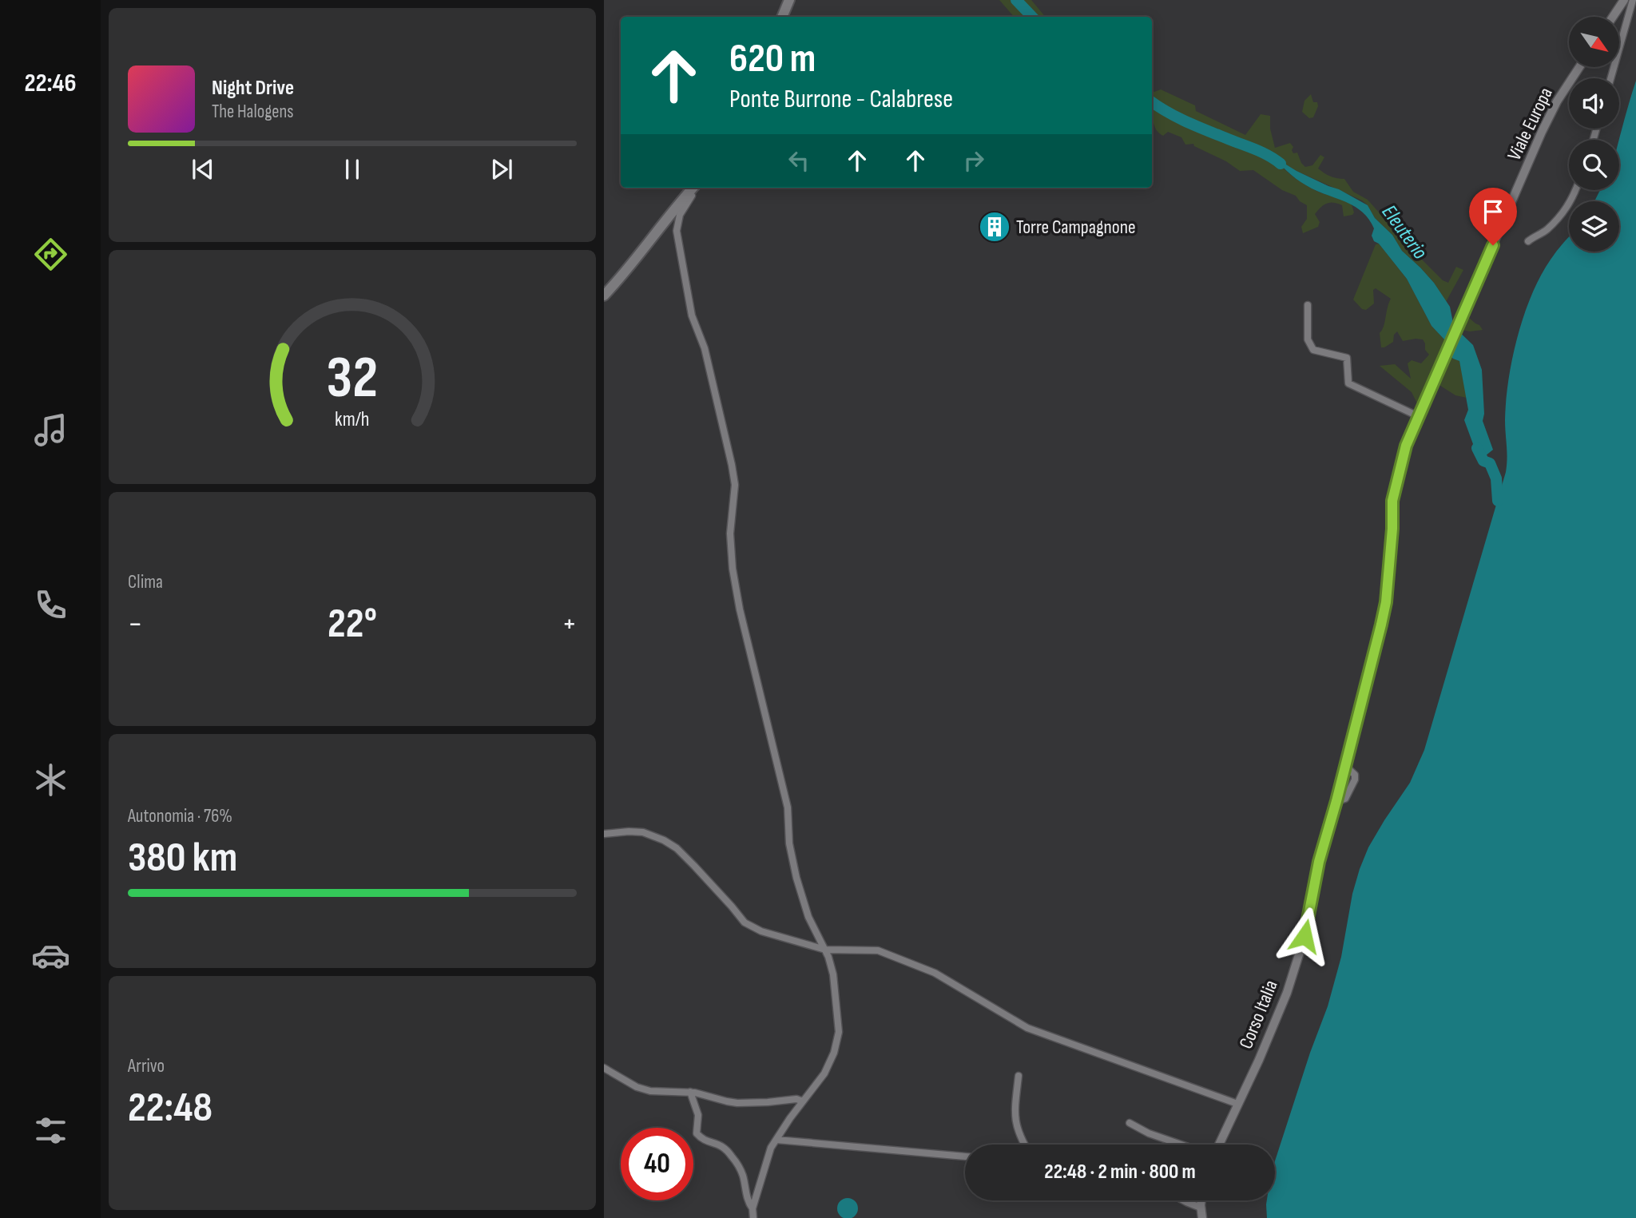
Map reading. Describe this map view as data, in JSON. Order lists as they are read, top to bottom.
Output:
{
  "streets": {
    "street": ["Viale Europa", "Corso Italia"]
  },
  "crossings": [
    ["Viale Europa", "Corso Italia"]
  ],
  "water": ["Eleuterio"],
  "places": {
    "building": ["Torre Campagnone"]
  },
  "north": "bottom right",
  "page": {
    "tabs": "22:46",
    "turn": ["620 m", "Ponte Burrone - Calabrese"],
    "song": ["Night Drive", "The Halogens"],
    "tile": [
      "Clima",
      ["Autonomia · 76%", "380 km"],
      ["Arrivo", "22:48"]
    ],
    "heat": ["−", "22°", "+"],
    "limit": "40",
    "trip": "22:48 · 2 min · 800 m",
    "gauge": ["32", "km/h"]
  }
}
